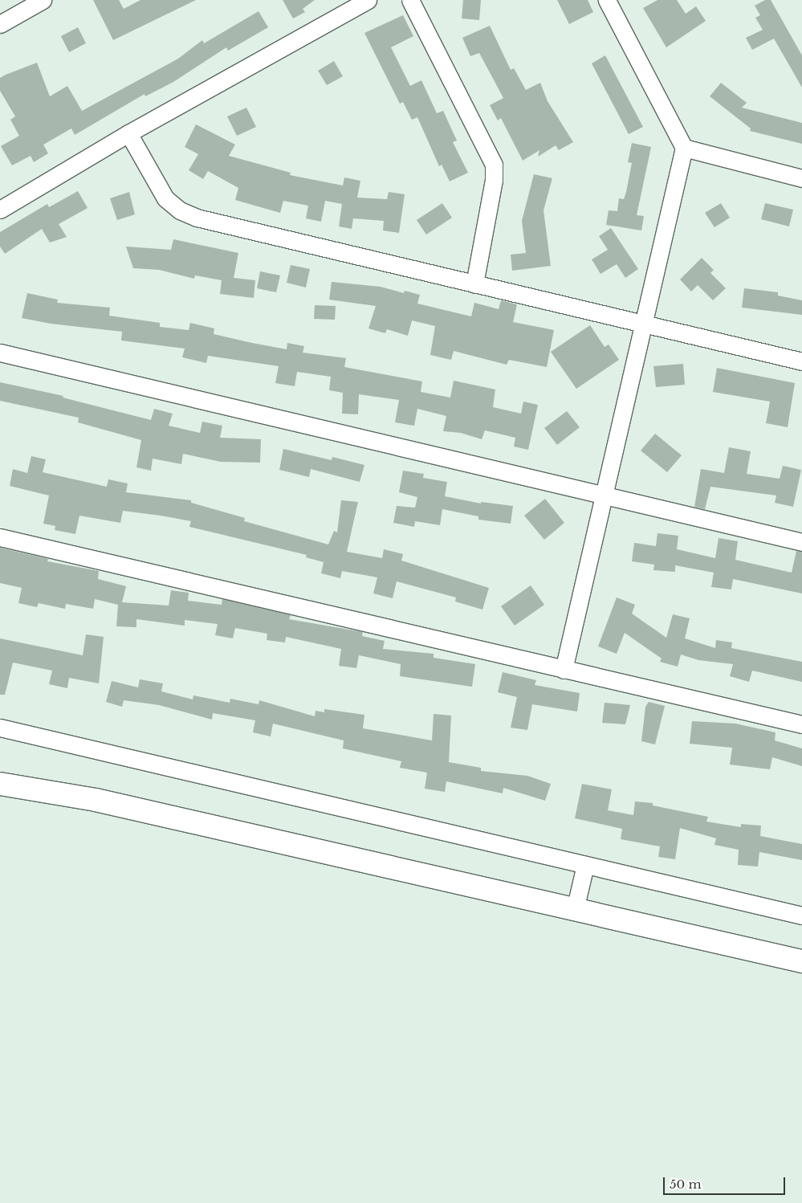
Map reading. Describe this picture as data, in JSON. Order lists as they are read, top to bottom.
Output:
{
  "scale_bar": "50 m"
}
